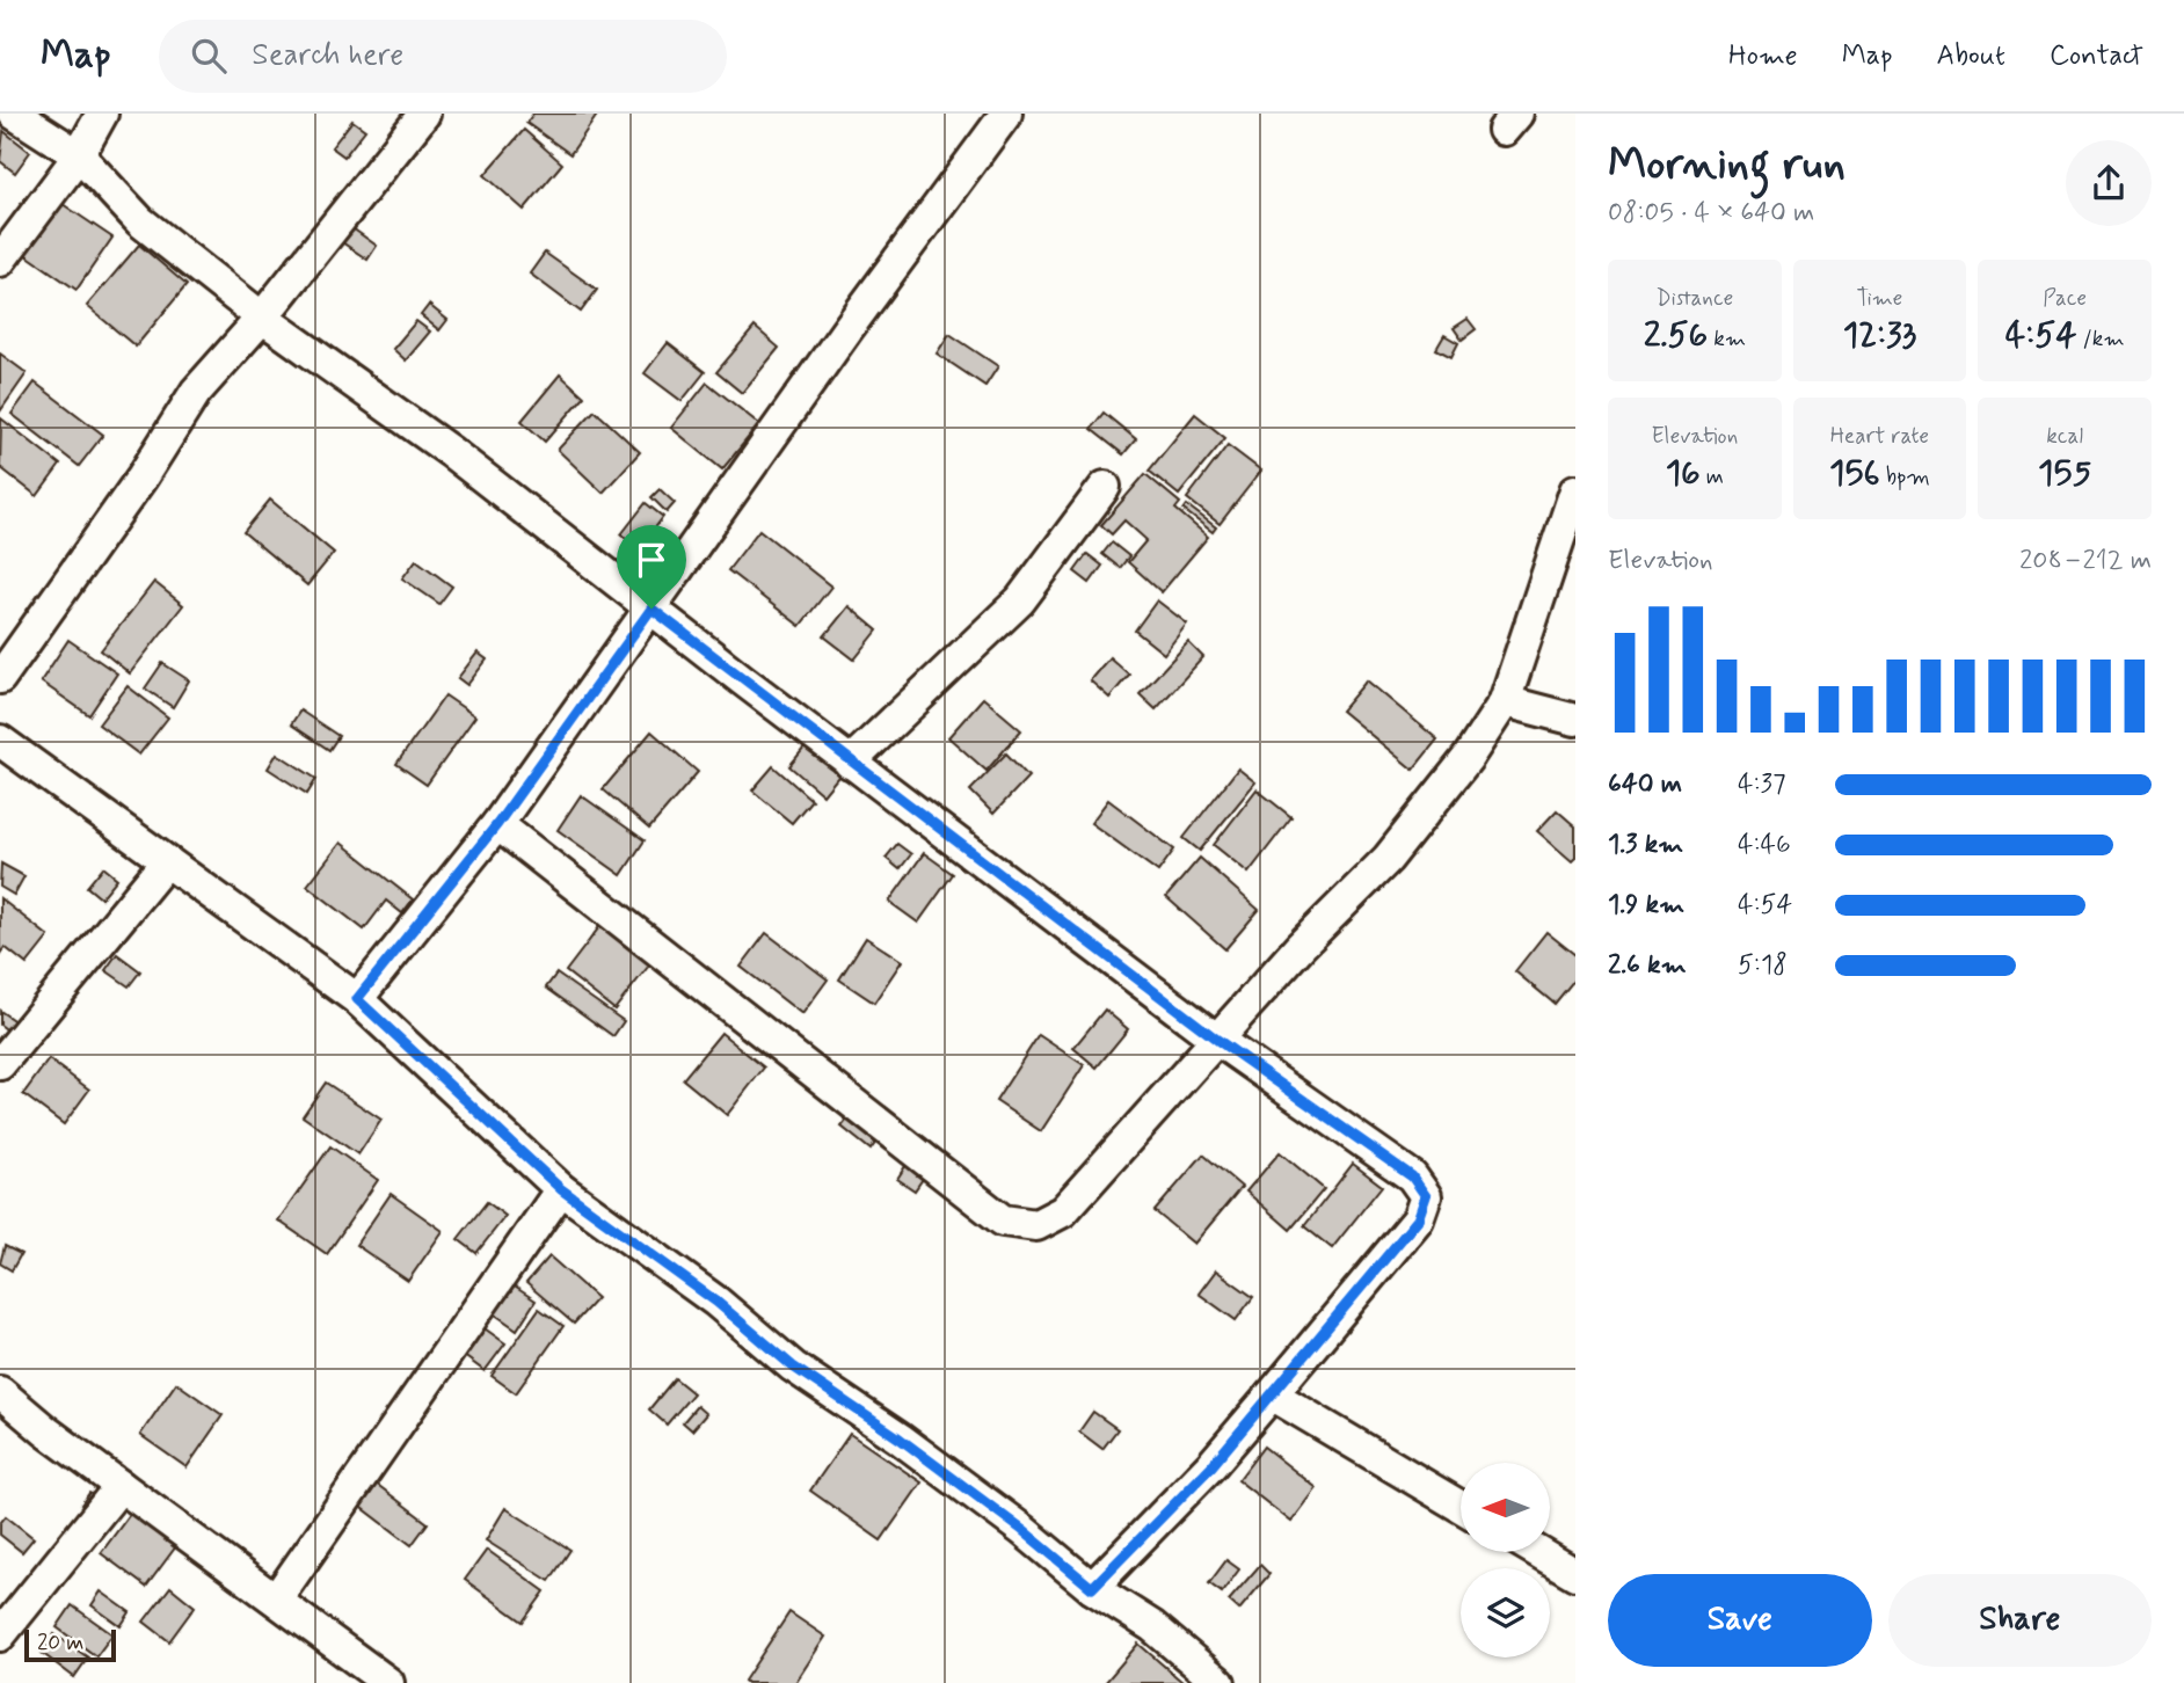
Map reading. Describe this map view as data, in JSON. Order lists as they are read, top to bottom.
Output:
{
  "scale_bar": "20 m",
  "north": "left",
  "page": {
    "header": "Map",
    "search": "Search here",
    "nav": [
      "Home",
      "Map",
      "About",
      "Contact"
    ],
    "heading": ["Morning run", "08:05 · 4 × 640 m"],
    "stats": [
      ["Distance", "2.56 km"],
      ["Time", "12:33"],
      ["Pace", "4:54 /km"],
      ["Elevation", "16 m"],
      ["Heart rate", "156 bpm"],
      ["kcal", "155"]
    ],
    "chart": ["Elevation", "208–212 m"],
    "list": [
      {
        "name": "640 m",
        "note": "4:37"
      },
      {
        "name": "1.3 km",
        "note": "4:46"
      },
      {
        "name": "1.9 km",
        "note": "4:54"
      },
      {
        "name": "2.6 km",
        "note": "5:18"
      }
    ],
    "buttons": ["Save", "Share"],
    "scale": "20 m"
  }
}
